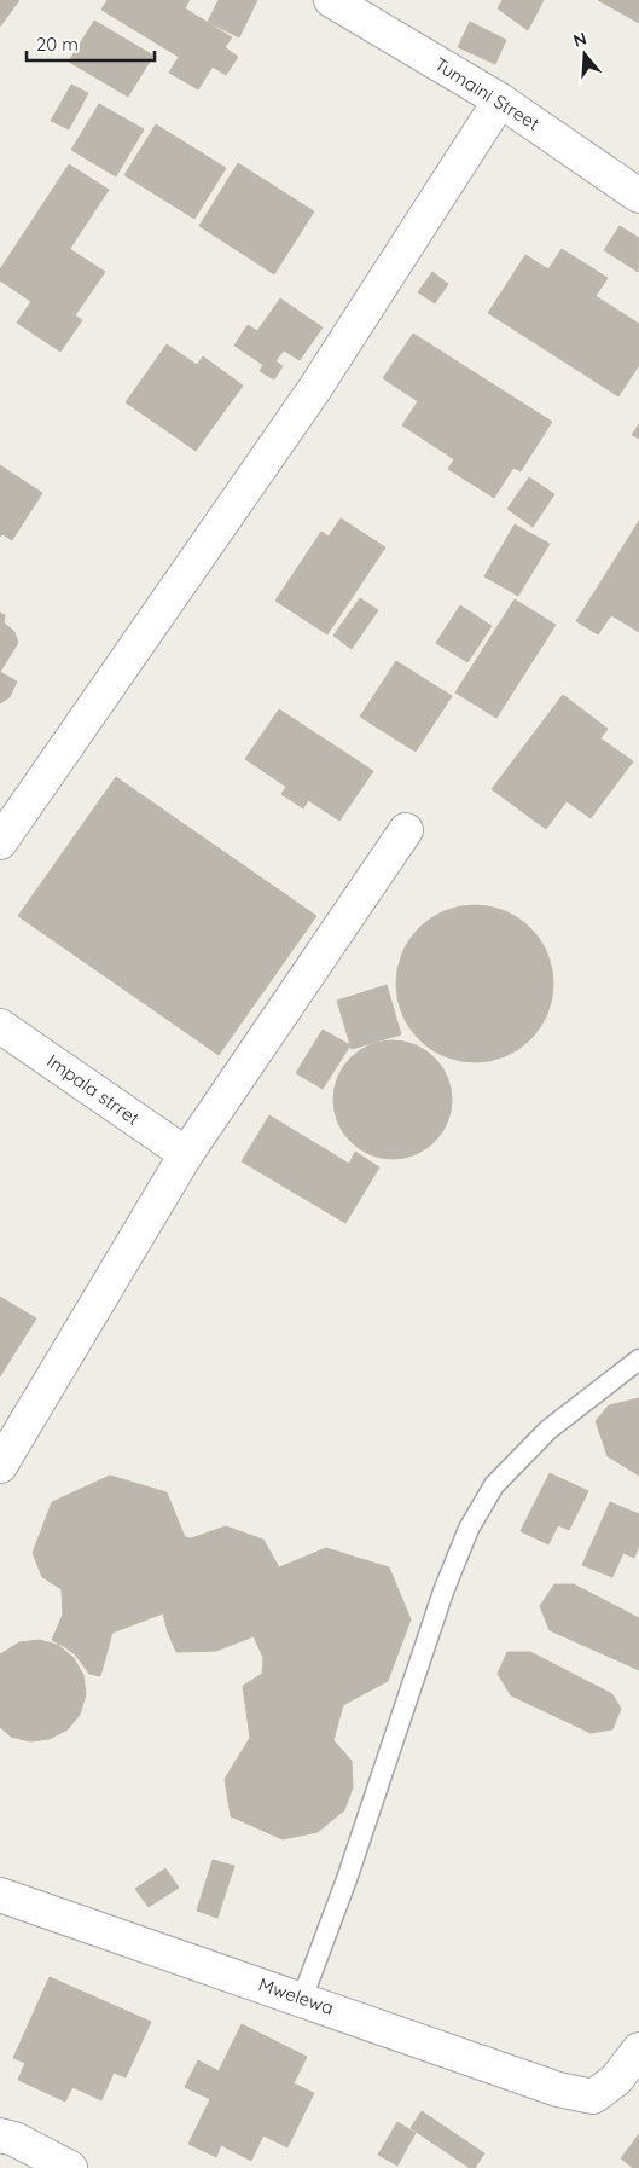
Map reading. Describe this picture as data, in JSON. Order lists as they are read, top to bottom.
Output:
{
  "streets": {
    "street": ["Tumaini Street", "Impala strret", "Mwelewa"]
  },
  "scale_bar": "20 m",
  "north": "top"
}
